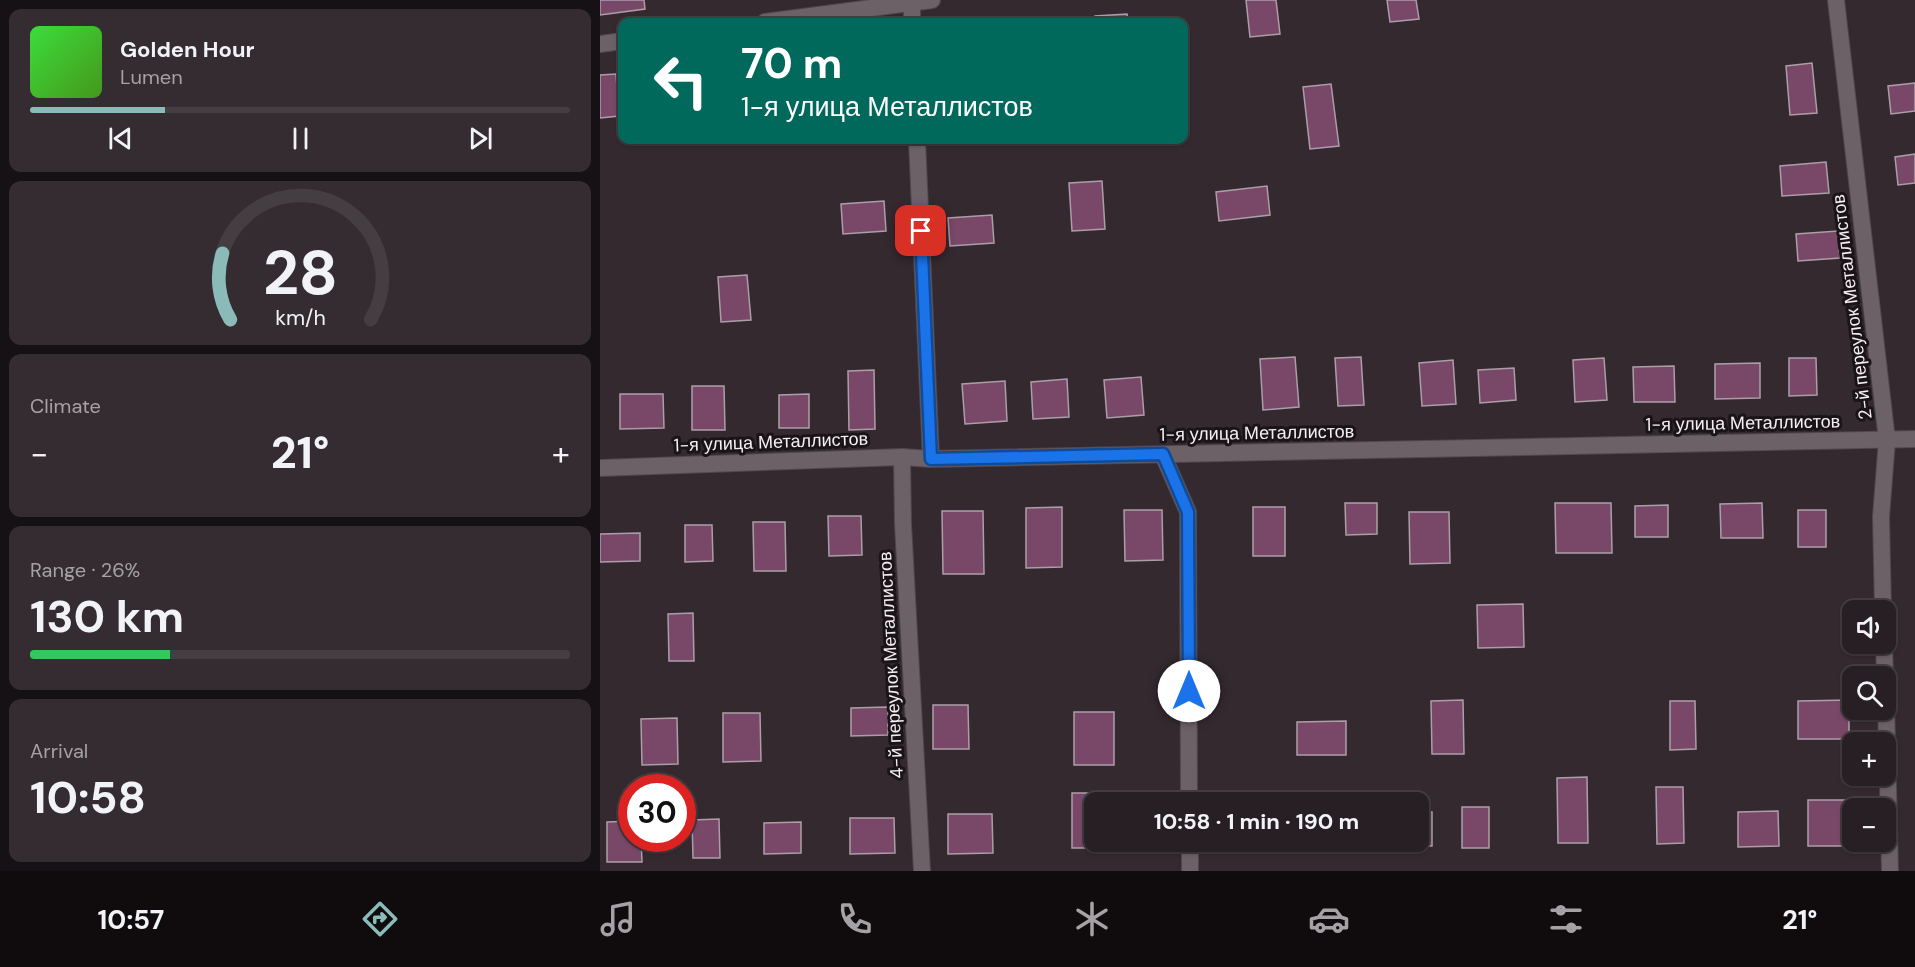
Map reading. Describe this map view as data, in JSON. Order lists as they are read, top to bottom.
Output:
{
  "streets": {
    "street": ["2-й переулок Металлистов", "1-я улица Металлистов", "4-й переулок Металлистов"]
  },
  "crossings": [
    ["2-й переулок Металлистов", "1-я улица Металлистов"],
    ["1-я улица Металлистов", "4-й переулок Металлистов"]
  ],
  "page": {
    "turn": ["70 m", "1-я улица Металлистов"],
    "song": ["Golden Hour", "Lumen"],
    "tile": [
      "Climate",
      ["Range · 26%", "130 km"],
      ["Arrival", "10:58"]
    ],
    "heat": ["−", "21°", "+"],
    "map_buttons": ["+", "−"],
    "limit": "30",
    "trip": "10:58 · 1 min · 190 m",
    "tabs": ["10:57", "21°"],
    "gauge": ["28", "km/h"]
  }
}
